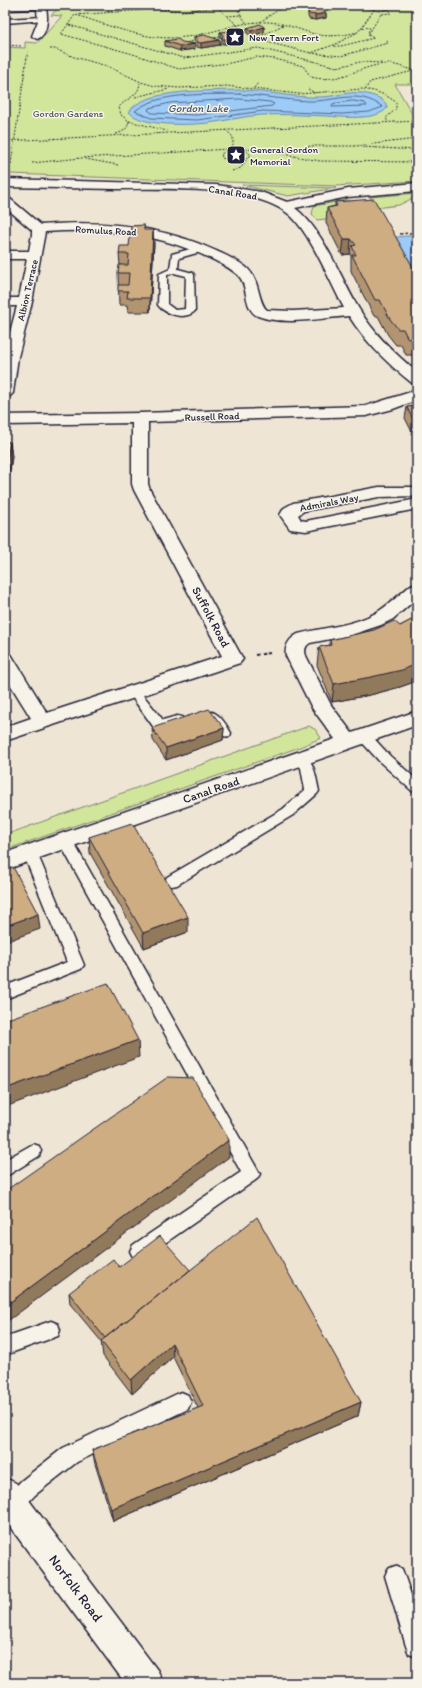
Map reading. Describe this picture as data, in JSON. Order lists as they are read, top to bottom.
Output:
{
  "streets": {
    "street": [
      "Canal Road",
      "Romulus Road",
      "Albion Terrace",
      "Russell Road",
      "Admirals Way",
      "Suffolk Road",
      "Norfolk Road"
    ]
  },
  "crossings": [
    ["Canal Road", "Romulus Road"],
    ["Romulus Road", "Albion Terrace"],
    ["Russell Road", "Suffolk Road"]
  ],
  "water": ["Gordon Lake"],
  "parks": ["Gordon Gardens"],
  "places": {
    "place": ["New Tavern Fort", "General Gordon Memorial"]
  }
}
